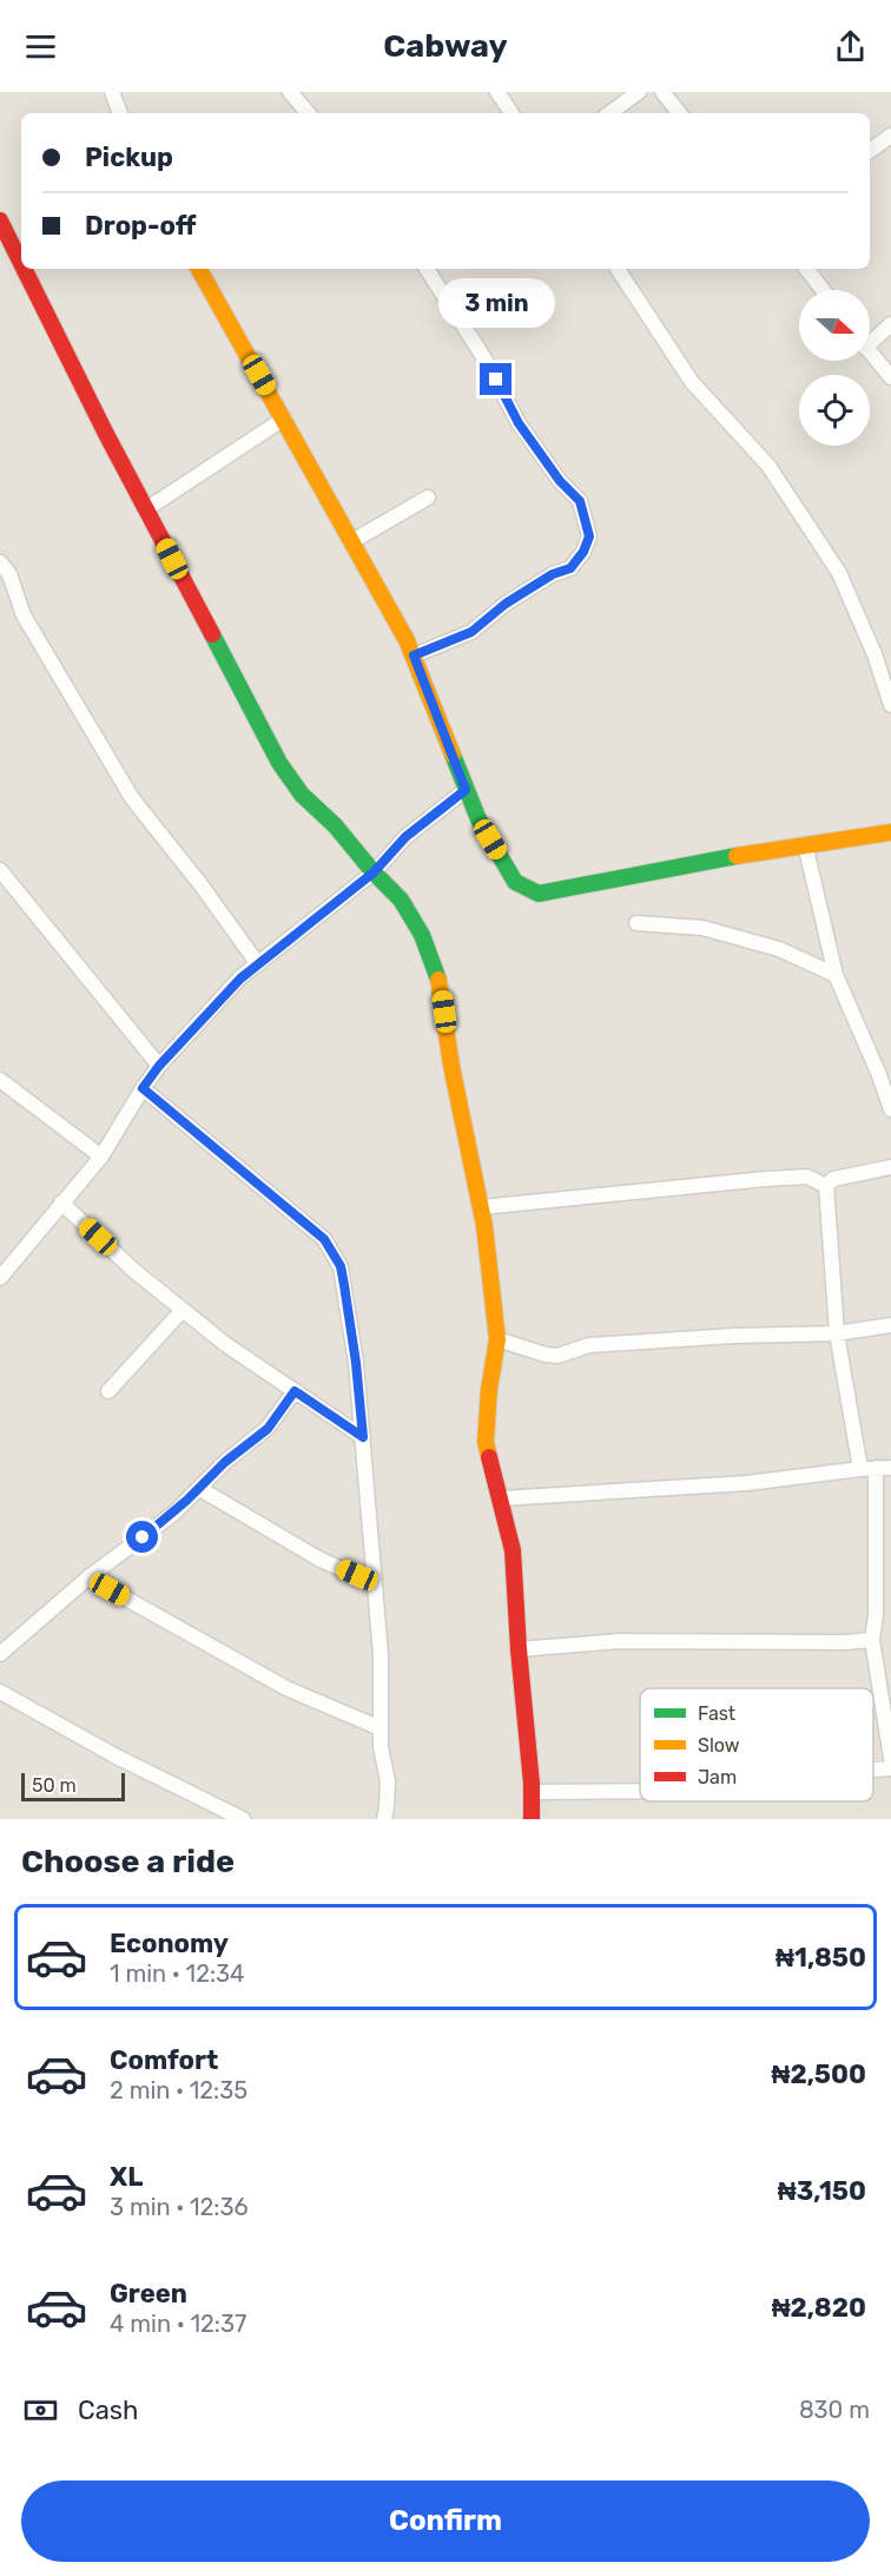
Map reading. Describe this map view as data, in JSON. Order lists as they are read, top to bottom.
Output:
{
  "legend": ["Fast", "Slow", "Jam"],
  "scale_bar": "50 m",
  "north": "right",
  "page": {
    "header": "Cabway",
    "banner": ["Pickup", "Drop-off"],
    "bubble": "3 min",
    "scale": "50 m",
    "heading": "Choose a ride",
    "list": [
      {
        "name": "Economy",
        "note": "1 min · 12:34",
        "value": "₦1,850"
      },
      {
        "name": "Comfort",
        "note": "2 min · 12:35",
        "value": "₦2,500"
      },
      {
        "name": "XL",
        "note": "3 min · 12:36",
        "value": "₦3,150"
      },
      {
        "name": "Green",
        "note": "4 min · 12:37",
        "value": "₦2,820"
      }
    ],
    "pay": ["Cash", "830 m"],
    "buttons": "Confirm"
  }
}
